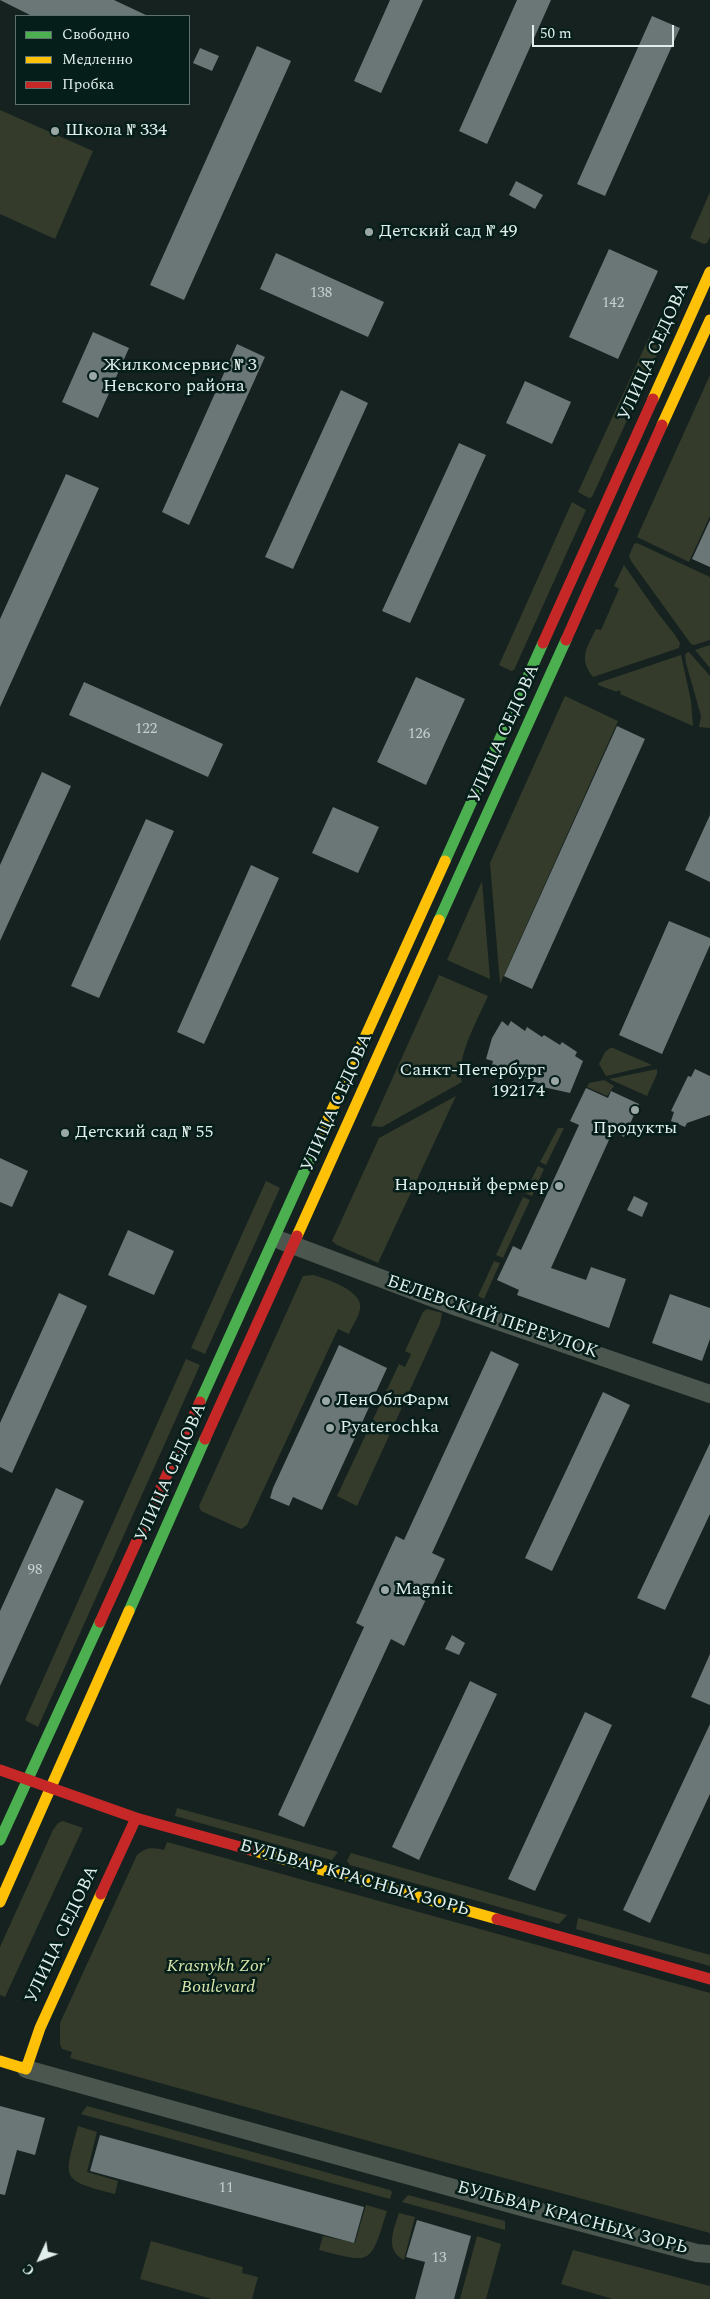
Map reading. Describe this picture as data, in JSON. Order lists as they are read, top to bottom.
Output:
{
  "streets": {
    "main road": ["УЛИЦА СЕДОВА", "БУЛЬВАР КРАСНЫХ ЗОРЬ"],
    "street": ["БЕЛЕВСКИЙ ПЕРЕУЛОК"]
  },
  "crossings": [
    ["УЛИЦА СЕДОВА", "БЕЛЕВСКИЙ ПЕРЕУЛОК"],
    ["УЛИЦА СЕДОВА", "БУЛЬВАР КРАСНЫХ ЗОРЬ"]
  ],
  "parks": ["Krasnykh Zor' Boulevard"],
  "places": [
    "Школа № 334",
    "Детский сад № 49",
    "Жилкомсервис № 3 Невского района",
    "Санкт-Петербург 192174",
    "Продукты",
    "Детский сад № 55",
    "Народный фермер",
    "ЛенОблФарм",
    "Pyaterochka",
    "Magnit"
  ],
  "house_numbers": [
    "138",
    "142",
    "122",
    "126",
    "98",
    "11",
    "13"
  ],
  "legend": ["Свободно", "Медленно", "Пробка"],
  "scale_bar": "50 m",
  "north": "bottom left"
}
